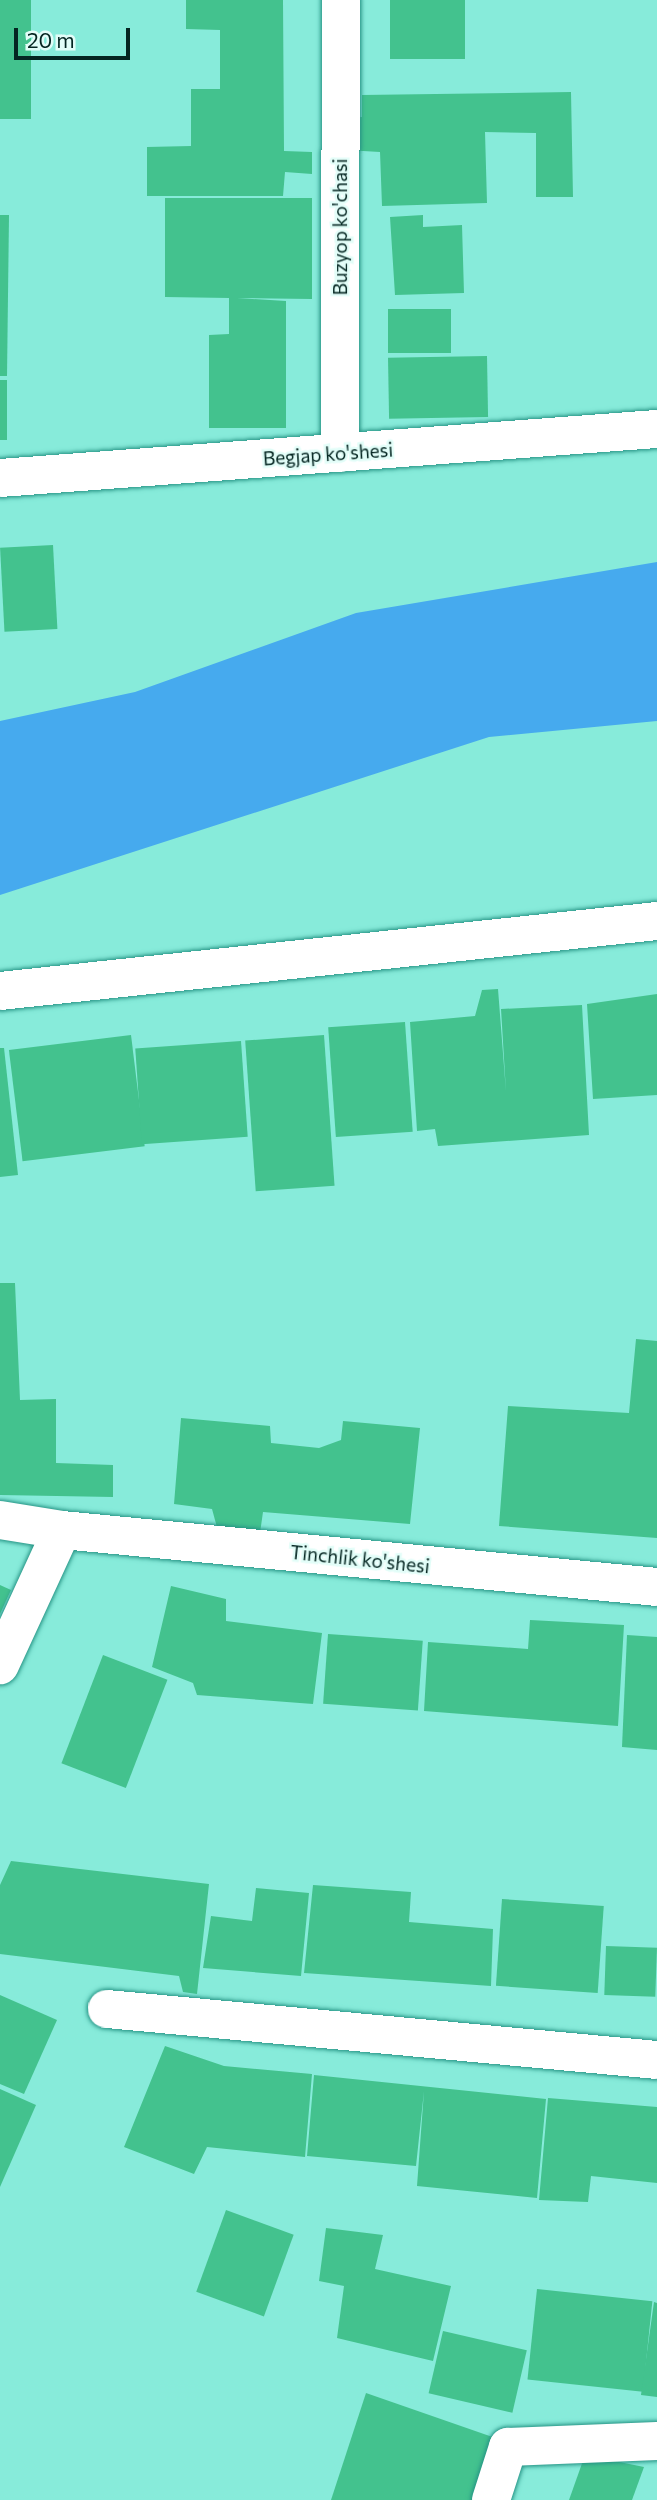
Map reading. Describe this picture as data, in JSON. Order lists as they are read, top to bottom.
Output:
{
  "streets": {
    "street": ["Buzyop ko'chasi", "Begjap ko'shesi", "Tinchlik ko'shesi"]
  },
  "crossings": [
    ["Buzyop ko'chasi", "Begjap ko'shesi"]
  ],
  "scale_bar": "20 m"
}
